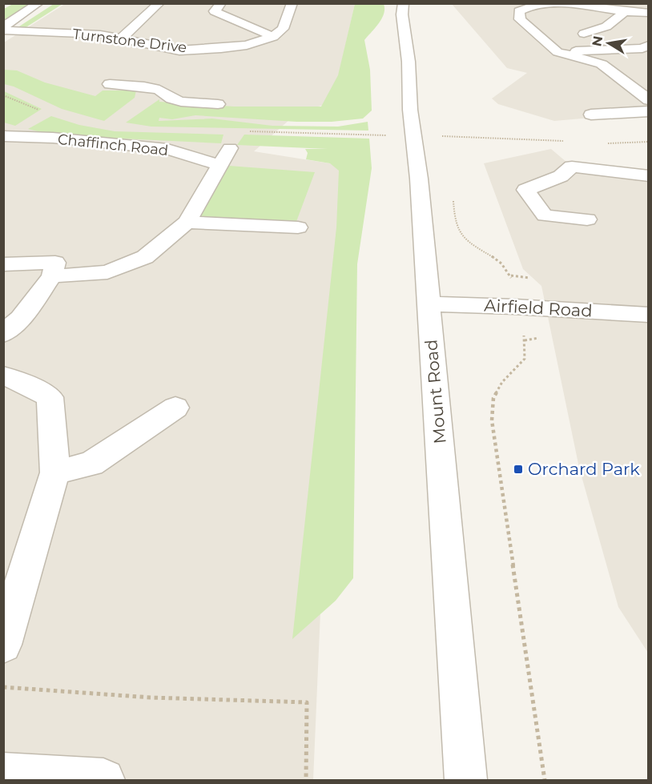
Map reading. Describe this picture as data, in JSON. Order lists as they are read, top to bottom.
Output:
{
  "streets": {
    "street": [
      "Turnstone Drive",
      "Chaffinch Road",
      "Airfield Road",
      "Mount Road"
    ]
  },
  "crossings": [
    ["Airfield Road", "Mount Road"]
  ],
  "places": {
    "transit": ["Orchard Park"]
  },
  "north": "left"
}
